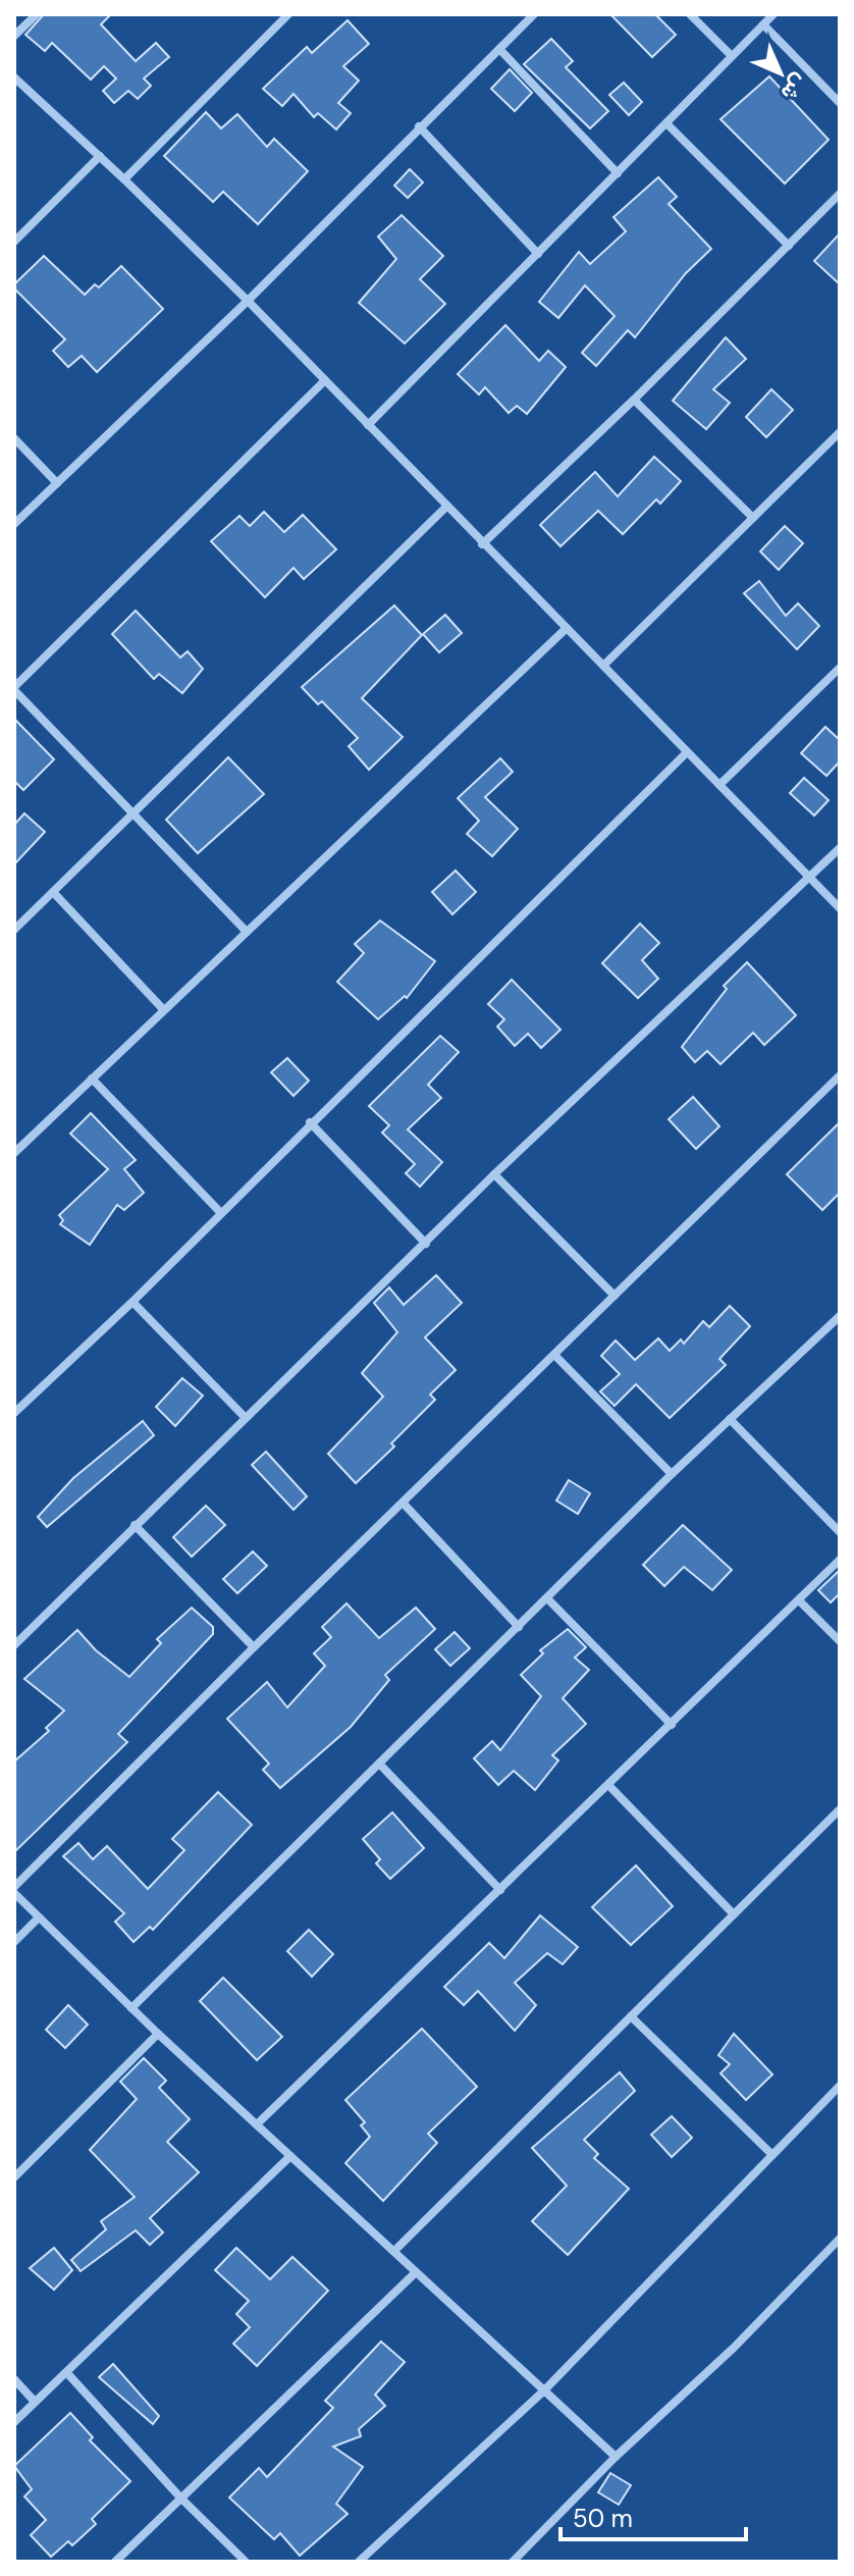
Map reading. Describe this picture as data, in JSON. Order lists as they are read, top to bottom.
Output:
{
  "scale_bar": "50 m",
  "north": "bottom right"
}
